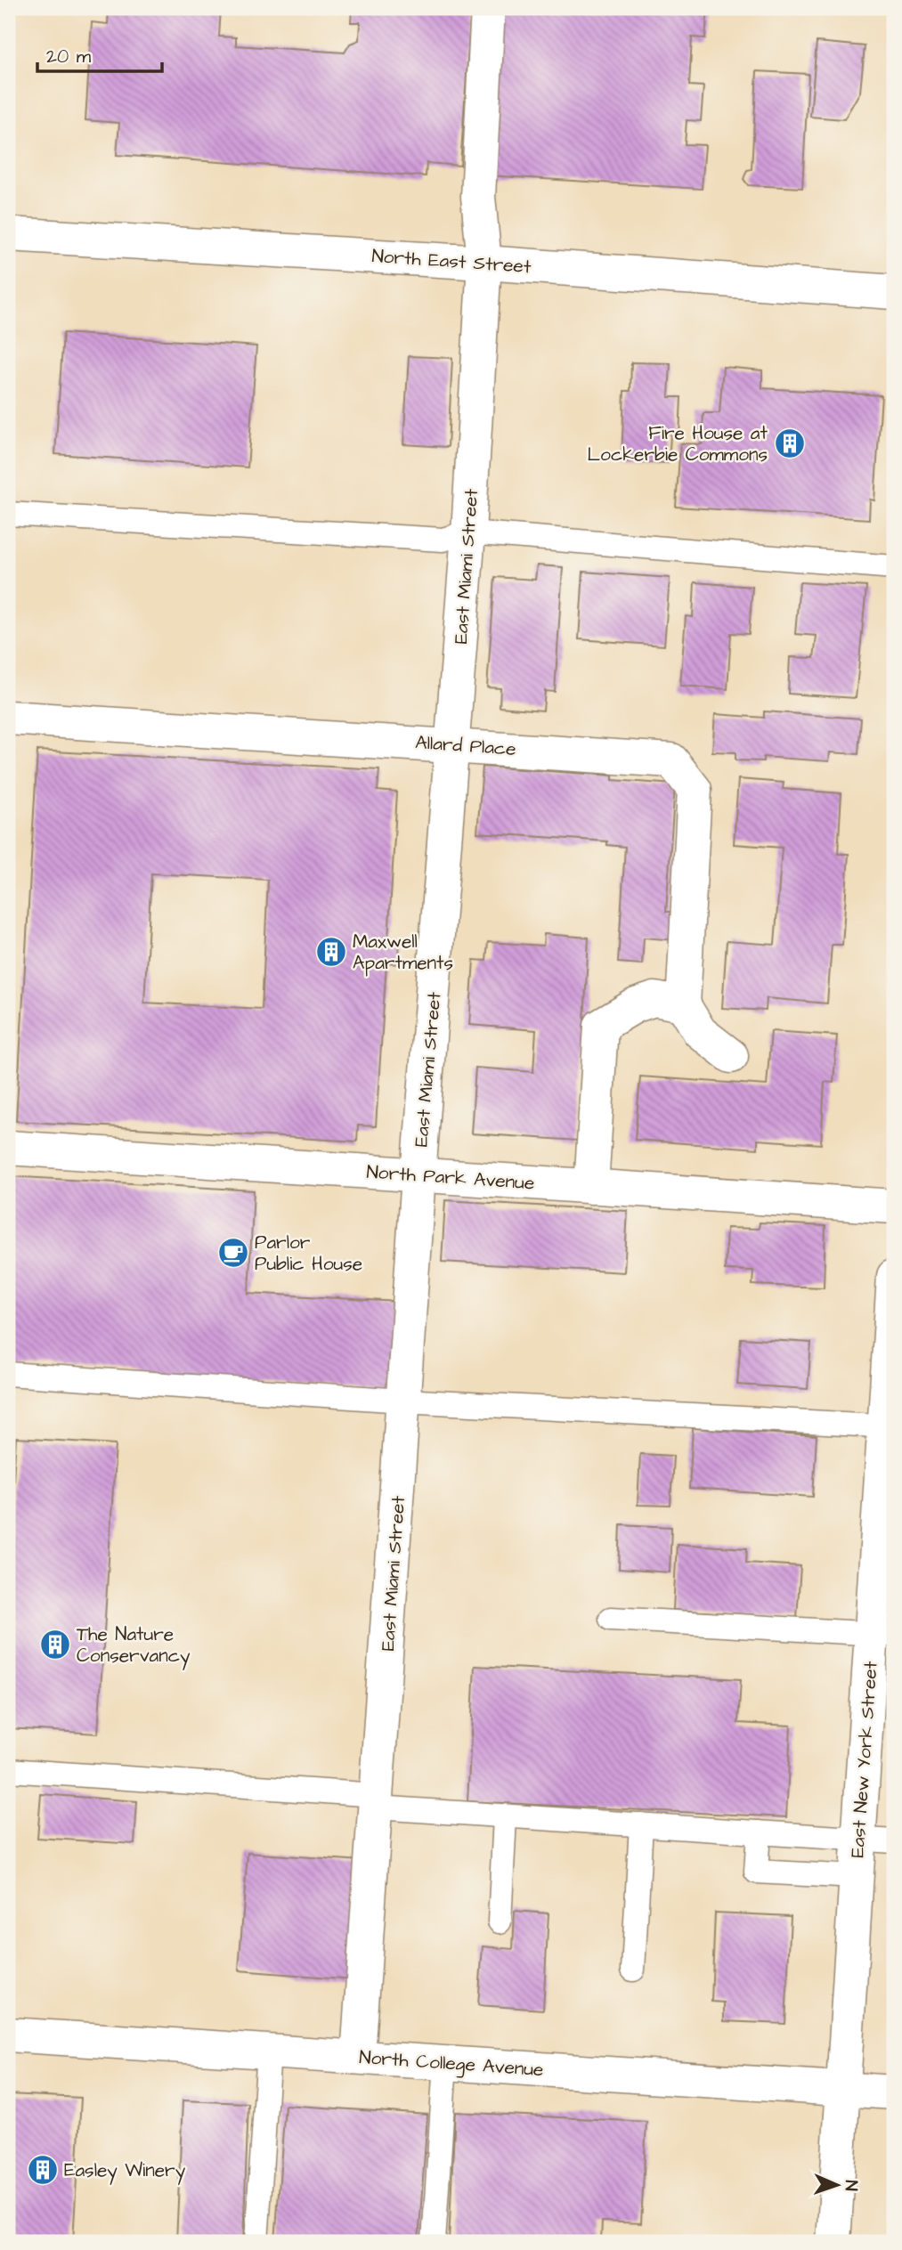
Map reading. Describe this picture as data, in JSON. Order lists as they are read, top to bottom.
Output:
{
  "streets": {
    "street": [
      "North East Street",
      "East Miami Street",
      "Allard Place",
      "North Park Avenue",
      "East New York Street",
      "North College Avenue"
    ]
  },
  "crossings": [
    ["North East Street", "East Miami Street"],
    ["East Miami Street", "Allard Place"],
    ["East Miami Street", "North Park Avenue"],
    ["East Miami Street", "North College Avenue"],
    ["East New York Street", "North College Avenue"]
  ],
  "places": {
    "building": [
      "Fire House at Lockerbie Commons",
      "Maxwell Apartments",
      "The Nature Conservancy",
      "Easley Winery"
    ],
    "cafe": ["Parlor Public House"]
  },
  "scale_bar": "20 m",
  "north": "right"
}
